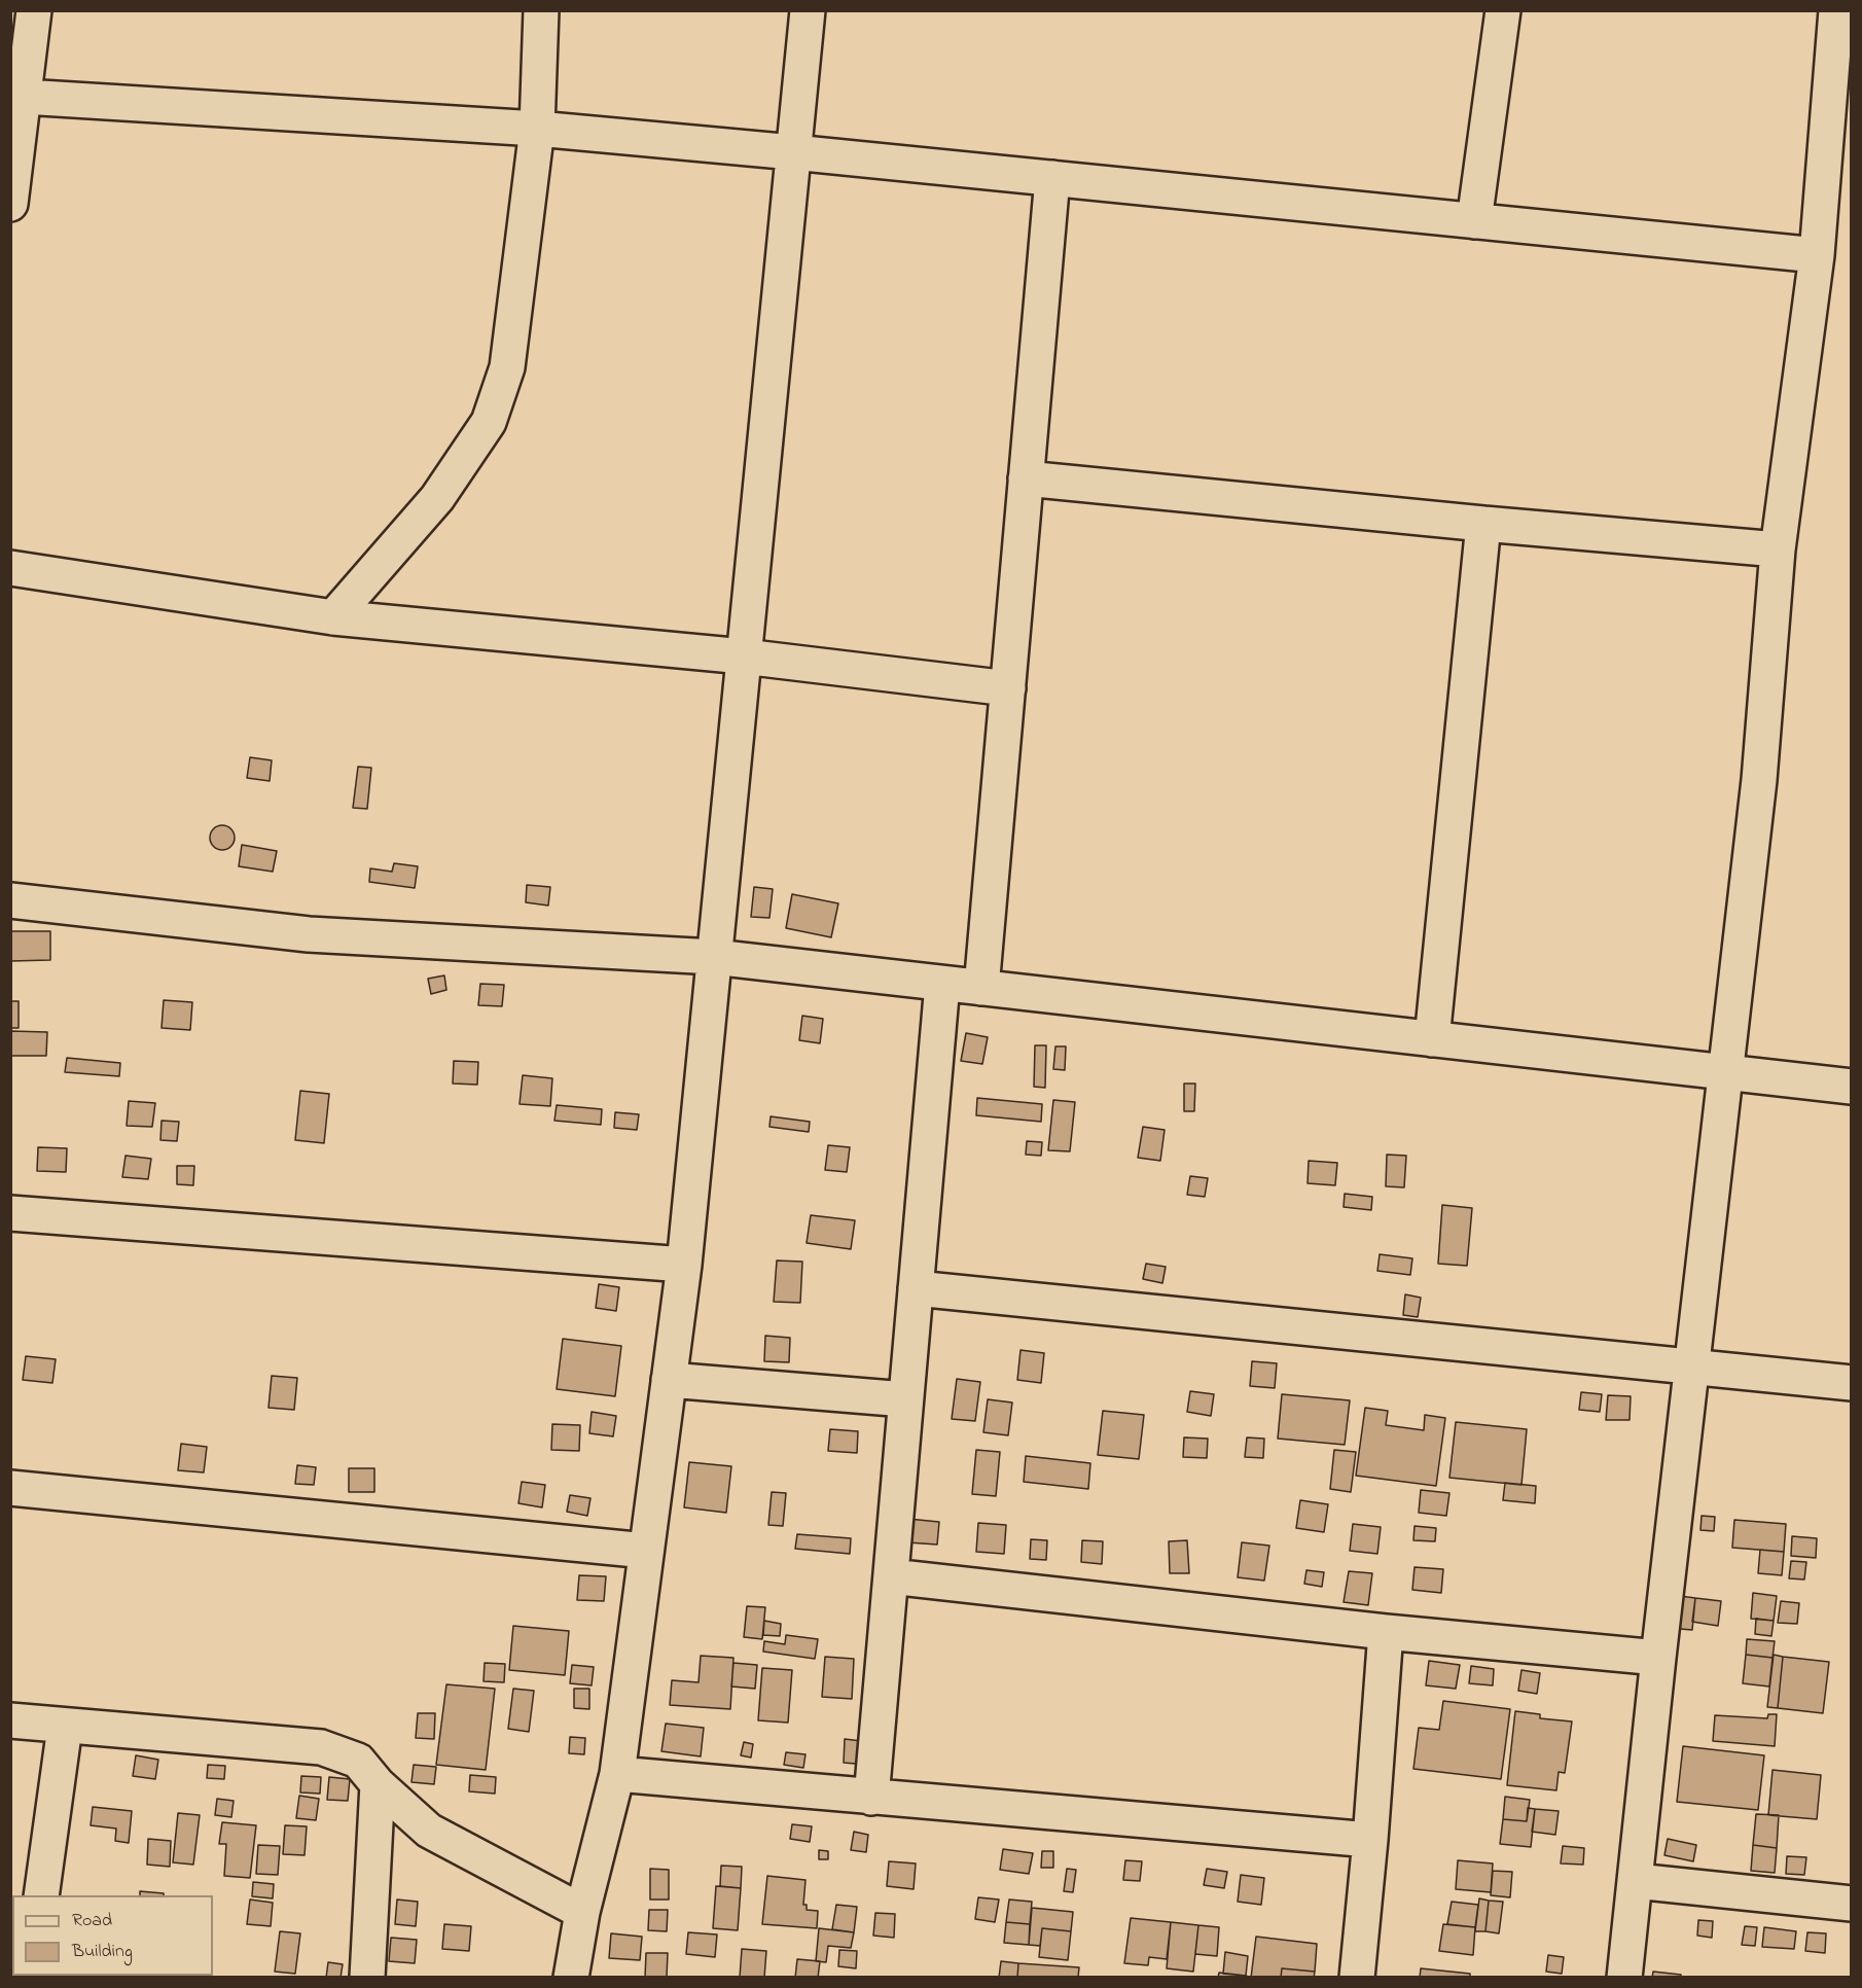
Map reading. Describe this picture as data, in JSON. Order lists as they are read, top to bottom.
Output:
{
  "legend": ["Road", "Building"]
}
